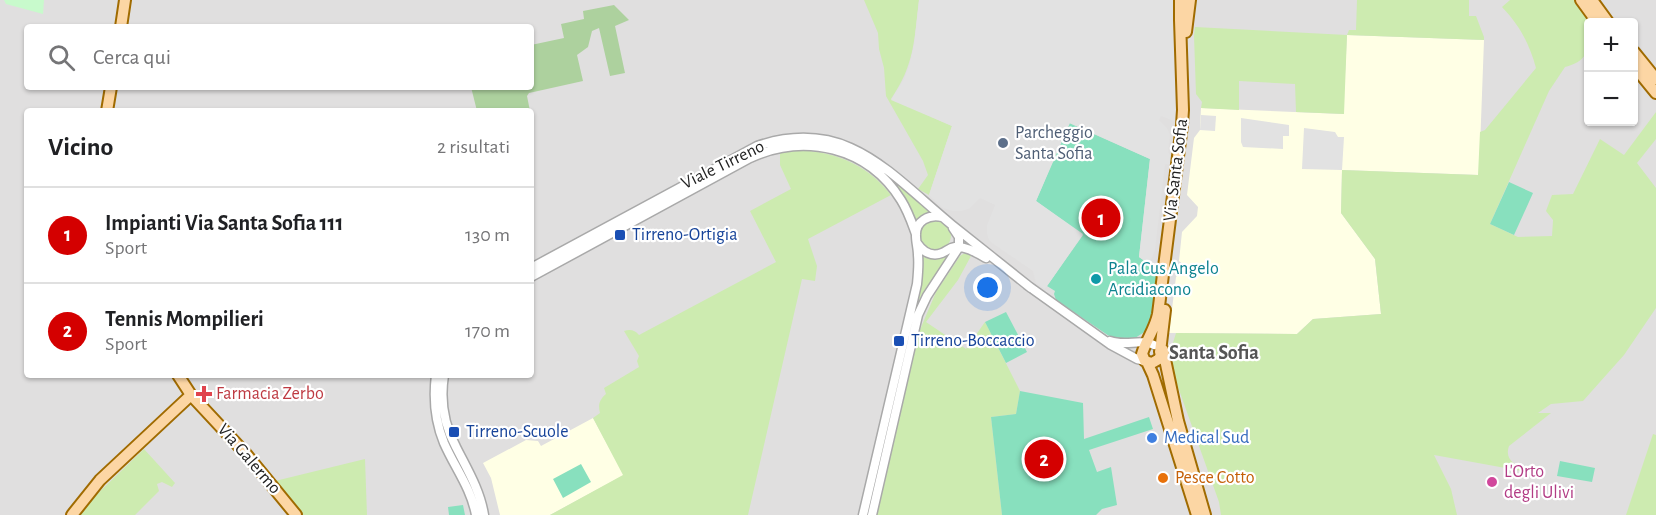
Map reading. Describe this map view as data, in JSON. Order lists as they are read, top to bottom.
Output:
{
  "streets": {
    "main road": ["Via Santa Sofia", "Via Galermo"],
    "street": ["Viale Tirreno"]
  },
  "districts": ["Santa Sofia"],
  "places": {
    "other": [
      "Parcheggio Santa Sofia",
      "Pala Cus Angelo Arcidiacono",
      "Medical Sud",
      "Pesce Cotto",
      "L'Orto degli Ulivi"
    ],
    "transit": ["Tirreno-Ortigia", "Tirreno-Boccaccio", "Tirreno-Scuole"],
    "health": ["Farmacia Zerbo"]
  },
  "page": {
    "map_buttons": ["+", "−"],
    "search": "Cerca qui",
    "heading": ["Vicino", "2 risultati"],
    "list": [
      {
        "mark": "1",
        "name": "Impianti Via Santa Sofia 111",
        "note": "Sport",
        "value": "130 m"
      },
      {
        "mark": "2",
        "name": "Tennis Mompilieri",
        "note": "Sport",
        "value": "170 m"
      }
    ],
    "pins": ["1", "2"]
  }
}
